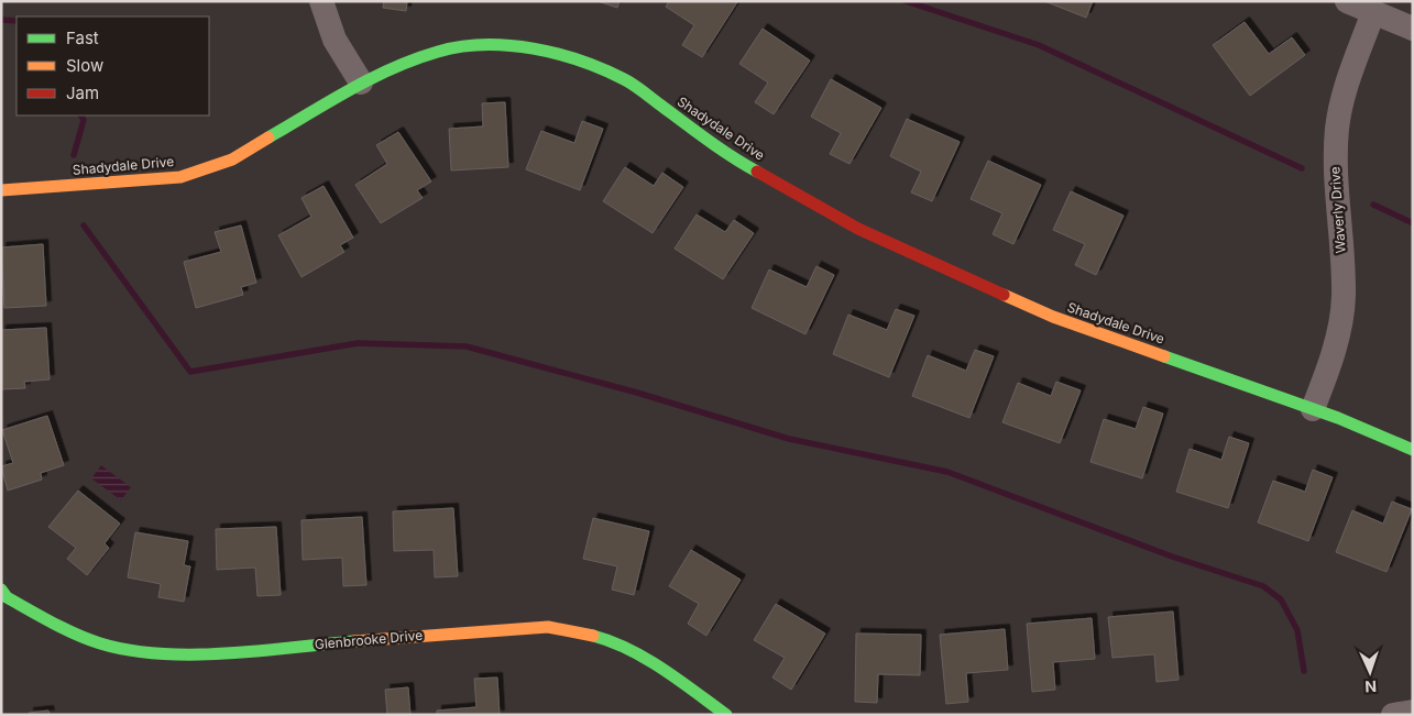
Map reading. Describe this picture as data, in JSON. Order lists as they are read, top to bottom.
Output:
{
  "streets": {
    "street": ["Shadydale Drive", "Waverly Drive", "Glenbrooke Drive"]
  },
  "crossings": [
    ["Shadydale Drive", "Waverly Drive"]
  ],
  "legend": ["Fast", "Slow", "Jam"],
  "north": "bottom"
}
